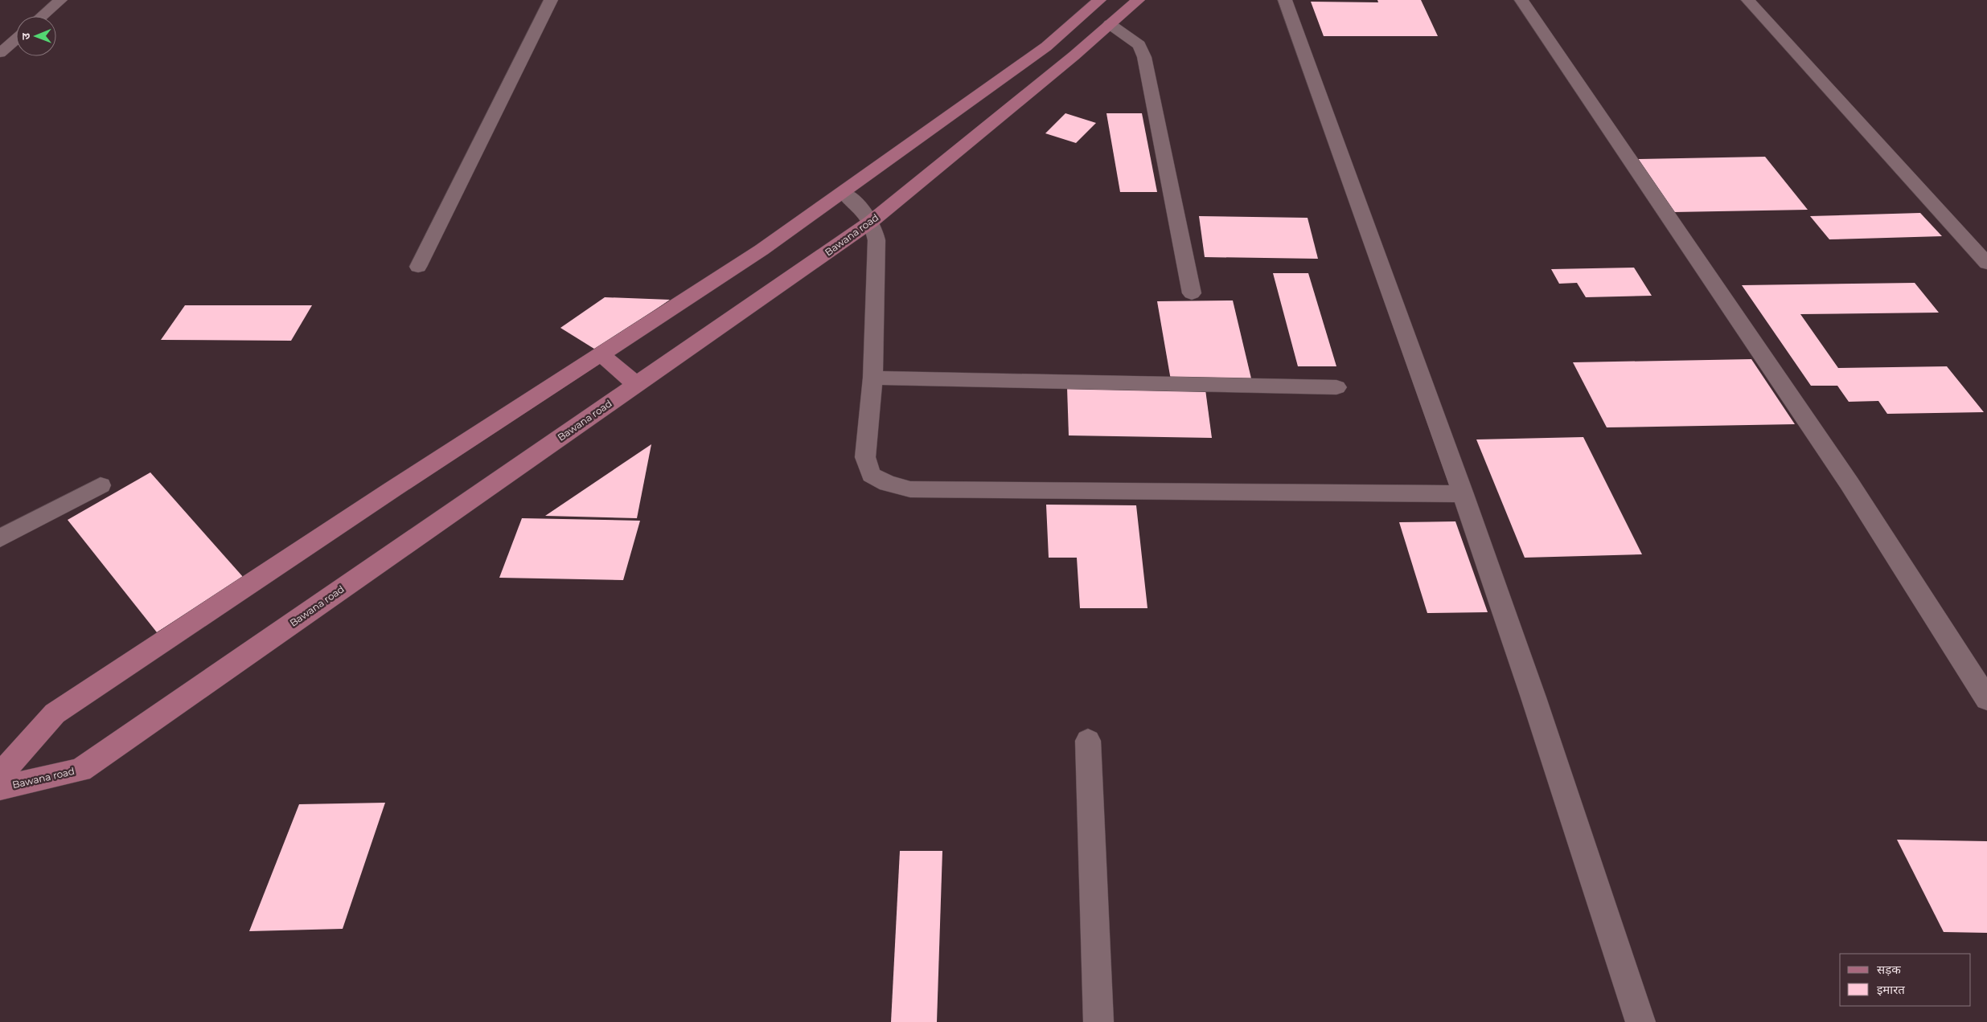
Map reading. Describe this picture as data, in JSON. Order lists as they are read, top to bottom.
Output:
{
  "streets": {
    "main road": ["Bawana road"]
  },
  "legend": ["सड़क", "इमारत"],
  "north": "left"
}
